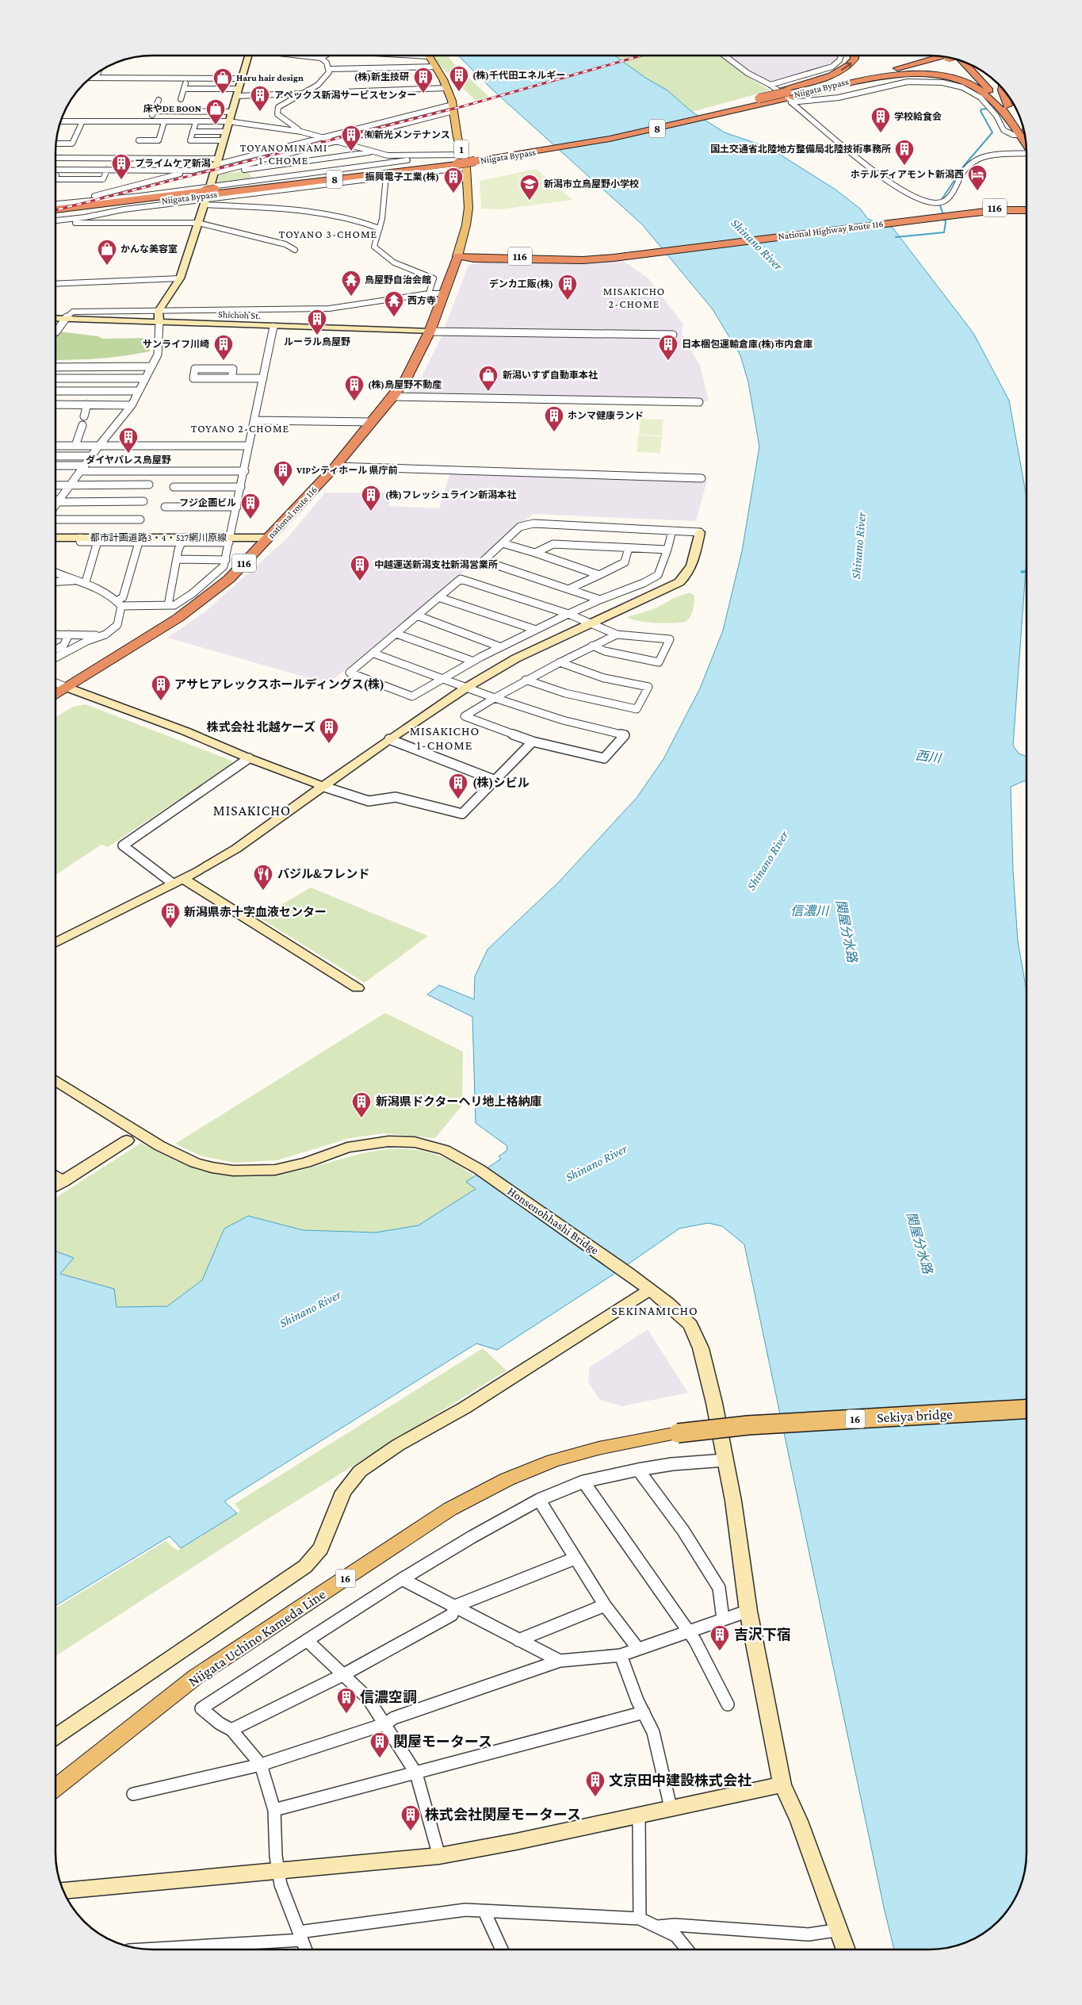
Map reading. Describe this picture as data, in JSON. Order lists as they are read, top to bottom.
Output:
{
  "streets": {
    "highway": [
      "Niigata Bypass",
      "8",
      "116",
      "National Highway Route 116",
      "national route 116"
    ],
    "main road": [
      "1",
      "Sekiya bridge",
      "16",
      "Niigata Uchino Kameda Line"
    ],
    "street": ["Shichoh St.", "都市計画道路3・4・527網川原線", "Honsenohhashi Bridge"]
  },
  "crossings": [
    ["Niigata Bypass", "8"],
    ["Niigata Bypass", "1"],
    ["1", "National Highway Route 116"],
    ["1", "national route 116"],
    ["National Highway Route 116", "national route 116"],
    ["Shichoh St.", "national route 116"],
    ["national route 116", "都市計画道路3・4・527網川原線"],
    ["Sekiya bridge", "Niigata Uchino Kameda Line"]
  ],
  "districts": [
    "TOYANOMINAMI 1-CHOME",
    "TOYANO 3-CHOME",
    "MISAKICHO 2-CHOME",
    "TOYANO 2-CHOME",
    "MISAKICHO 1-CHOME",
    "MISAKICHO",
    "SEKINAMICHO"
  ],
  "water": [
    "Shinano River",
    "西川",
    "信濃川",
    "関屋分水路"
  ],
  "places": {
    "building": [
      "(株)千代田エネルギー",
      "(株)新生技研",
      "アペックス新潟サービスセンター",
      "学校給食会",
      "㈲新光メンテナンス",
      "国土交通省北陸地方整備局北陸技術事務所",
      "プライムケア新潟",
      "振興電子工業(株)",
      "デンカ工販(株)",
      "ルーラル鳥屋野",
      "サンライフ川崎",
      "日本梱包運輸倉庫(株)市内倉庫",
      "(株)鳥屋野不動産",
      "ホンマ健康ランド",
      "ダイヤパレス鳥屋野",
      "VIPシティホール 県庁前",
      "(株)フレッシュライン新潟本社",
      "フジ企画ビル",
      "中越運送新潟支社新潟営業所",
      "アサヒアレックスホールディングス(株)",
      "株式会社 北越ケーズ",
      "(株)シビル",
      "新潟県赤十字血液センター",
      "新潟県ドクターヘリ地上格納庫",
      "吉沢下宿",
      "信濃空調",
      "関屋モータース",
      "文京田中建設株式会社",
      "株式会社関屋モータース"
    ],
    "shop": [
      "Haru hair design",
      "床やDE BOON",
      "かんな美容室",
      "新潟いすず自動車本社"
    ],
    "hotel": ["ホテルディアモント新潟西"],
    "school or university": ["新潟市立鳥屋野小学校"],
    "temple": ["鳥屋野自治会館", "西方寺"],
    "restaurant": ["バジル&フレンド"]
  }
}
